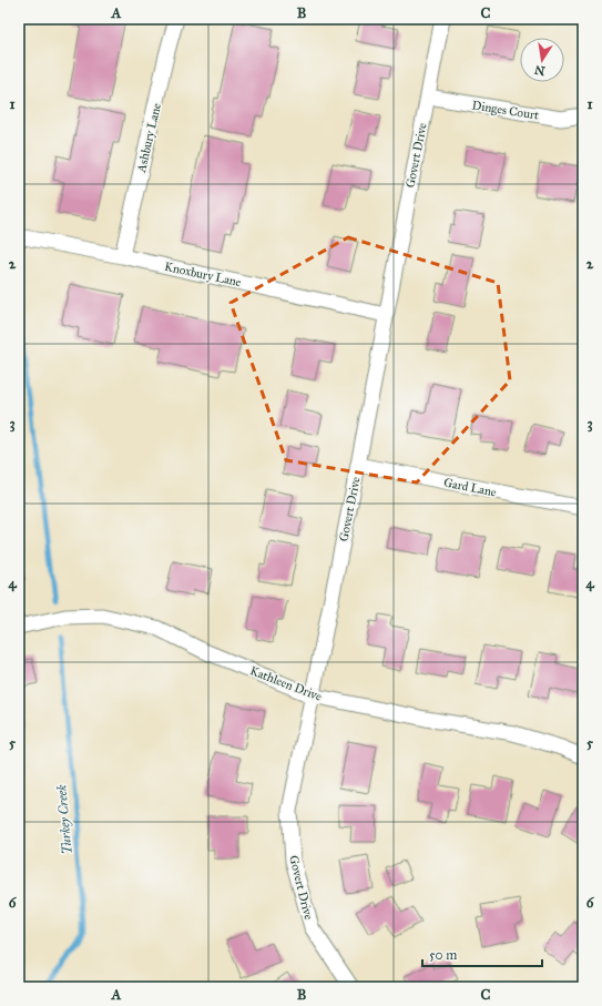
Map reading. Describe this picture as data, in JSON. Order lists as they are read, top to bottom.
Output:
{
  "streets": {
    "street": [
      "Dinges Court",
      "Ashbury Lane",
      "Govert Drive",
      "Knoxbury Lane",
      "Gard Lane",
      "Kathleen Drive"
    ]
  },
  "crossings": [
    ["Dinges Court", "Govert Drive"],
    ["Ashbury Lane", "Knoxbury Lane"],
    ["Govert Drive", "Knoxbury Lane"],
    ["Govert Drive", "Gard Lane"],
    ["Govert Drive", "Kathleen Drive"]
  ],
  "water": ["Turkey Creek"],
  "scale_bar": "50 m",
  "north": "bottom",
  "grid": {
    "columns": ["A", "B", "C"],
    "rows": [
      "1",
      "2",
      "3",
      "4",
      "5",
      "6"
    ]
  }
}
